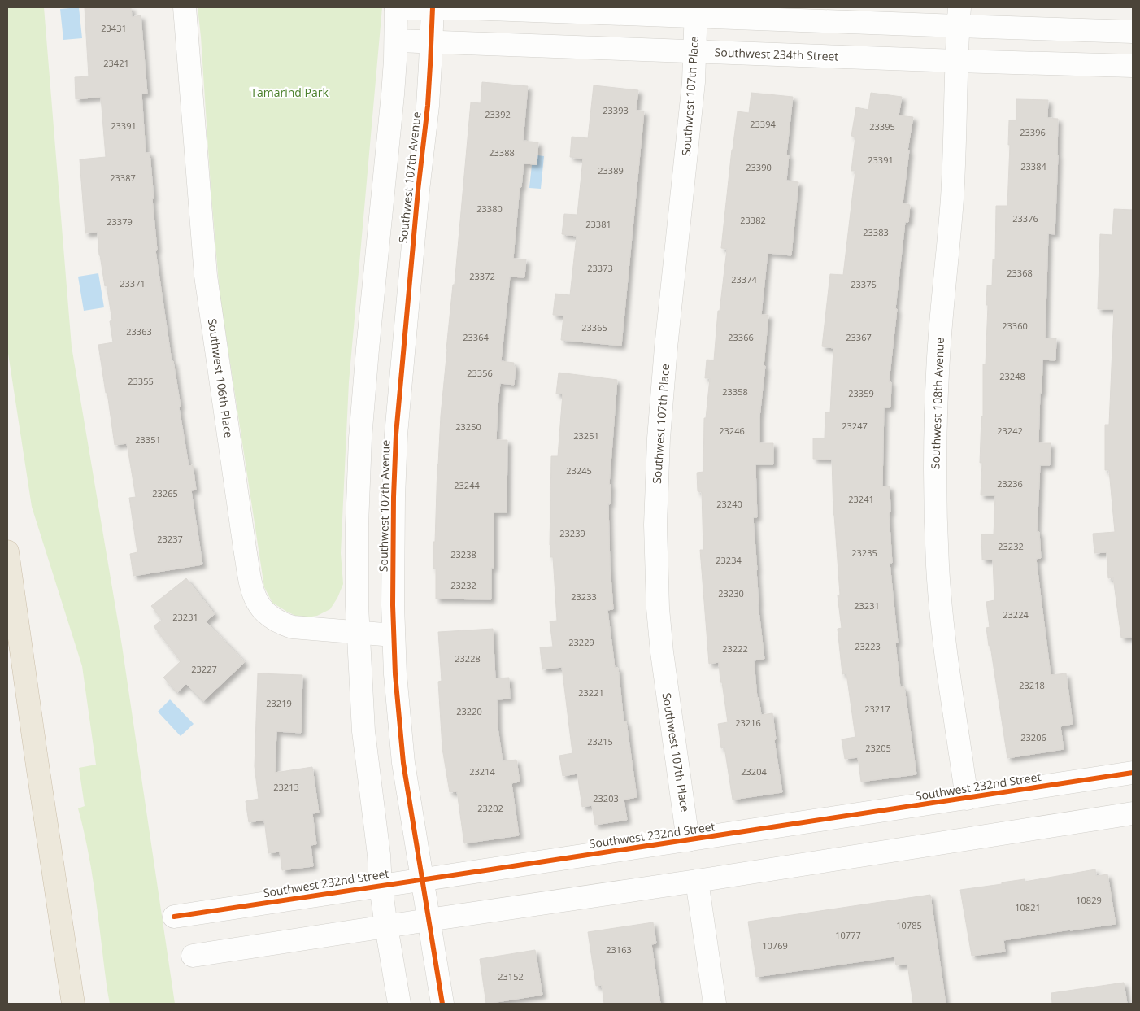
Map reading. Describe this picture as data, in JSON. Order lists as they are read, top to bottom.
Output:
{
  "streets": {
    "street": [
      "Southwest 234th Street",
      "Southwest 107th Place",
      "Southwest 107th Avenue",
      "Southwest 106th Place",
      "Southwest 108th Avenue",
      "Southwest 232nd Street"
    ]
  },
  "crossings": [
    ["Southwest 234th Street", "Southwest 107th Place"],
    ["Southwest 234th Street", "Southwest 107th Avenue"],
    ["Southwest 234th Street", "Southwest 108th Avenue"],
    ["Southwest 107th Place", "Southwest 232nd Street"],
    ["Southwest 107th Avenue", "Southwest 106th Place"],
    ["Southwest 107th Avenue", "Southwest 232nd Street"],
    ["Southwest 108th Avenue", "Southwest 232nd Street"]
  ],
  "parks": ["Tamarind Park"],
  "house_numbers": [
    "23431",
    "23421",
    "23393",
    "23392",
    "23394",
    "23391",
    "23395",
    "23396",
    "23388",
    "23391",
    "23384",
    "23390",
    "23389",
    "23387",
    "23380",
    "23376",
    "23382",
    "23379",
    "23381",
    "23383",
    "23373",
    "23368",
    "23372",
    "23374",
    "23371",
    "23375",
    "23360",
    "23365",
    "23363",
    "23364",
    "23366",
    "23367",
    "23356",
    "23248",
    "23355",
    "23358",
    "23359",
    "23247",
    "23250",
    "23246",
    "23242",
    "23251",
    "23351",
    "23245",
    "23236",
    "23244",
    "23265",
    "23241",
    "23240",
    "23239",
    "23237",
    "23232",
    "23235",
    "23238",
    "23234",
    "23232",
    "23230",
    "23233",
    "23231",
    "23224",
    "23231",
    "23229",
    "23223",
    "23222",
    "23228",
    "23227",
    "23218",
    "23221",
    "23219",
    "23217",
    "23220",
    "23216",
    "23206",
    "23215",
    "23205",
    "23214",
    "23204",
    "23213",
    "23203",
    "23202",
    "10829",
    "10821",
    "10785",
    "10777",
    "10769",
    "23163",
    "23152"
  ]
}
